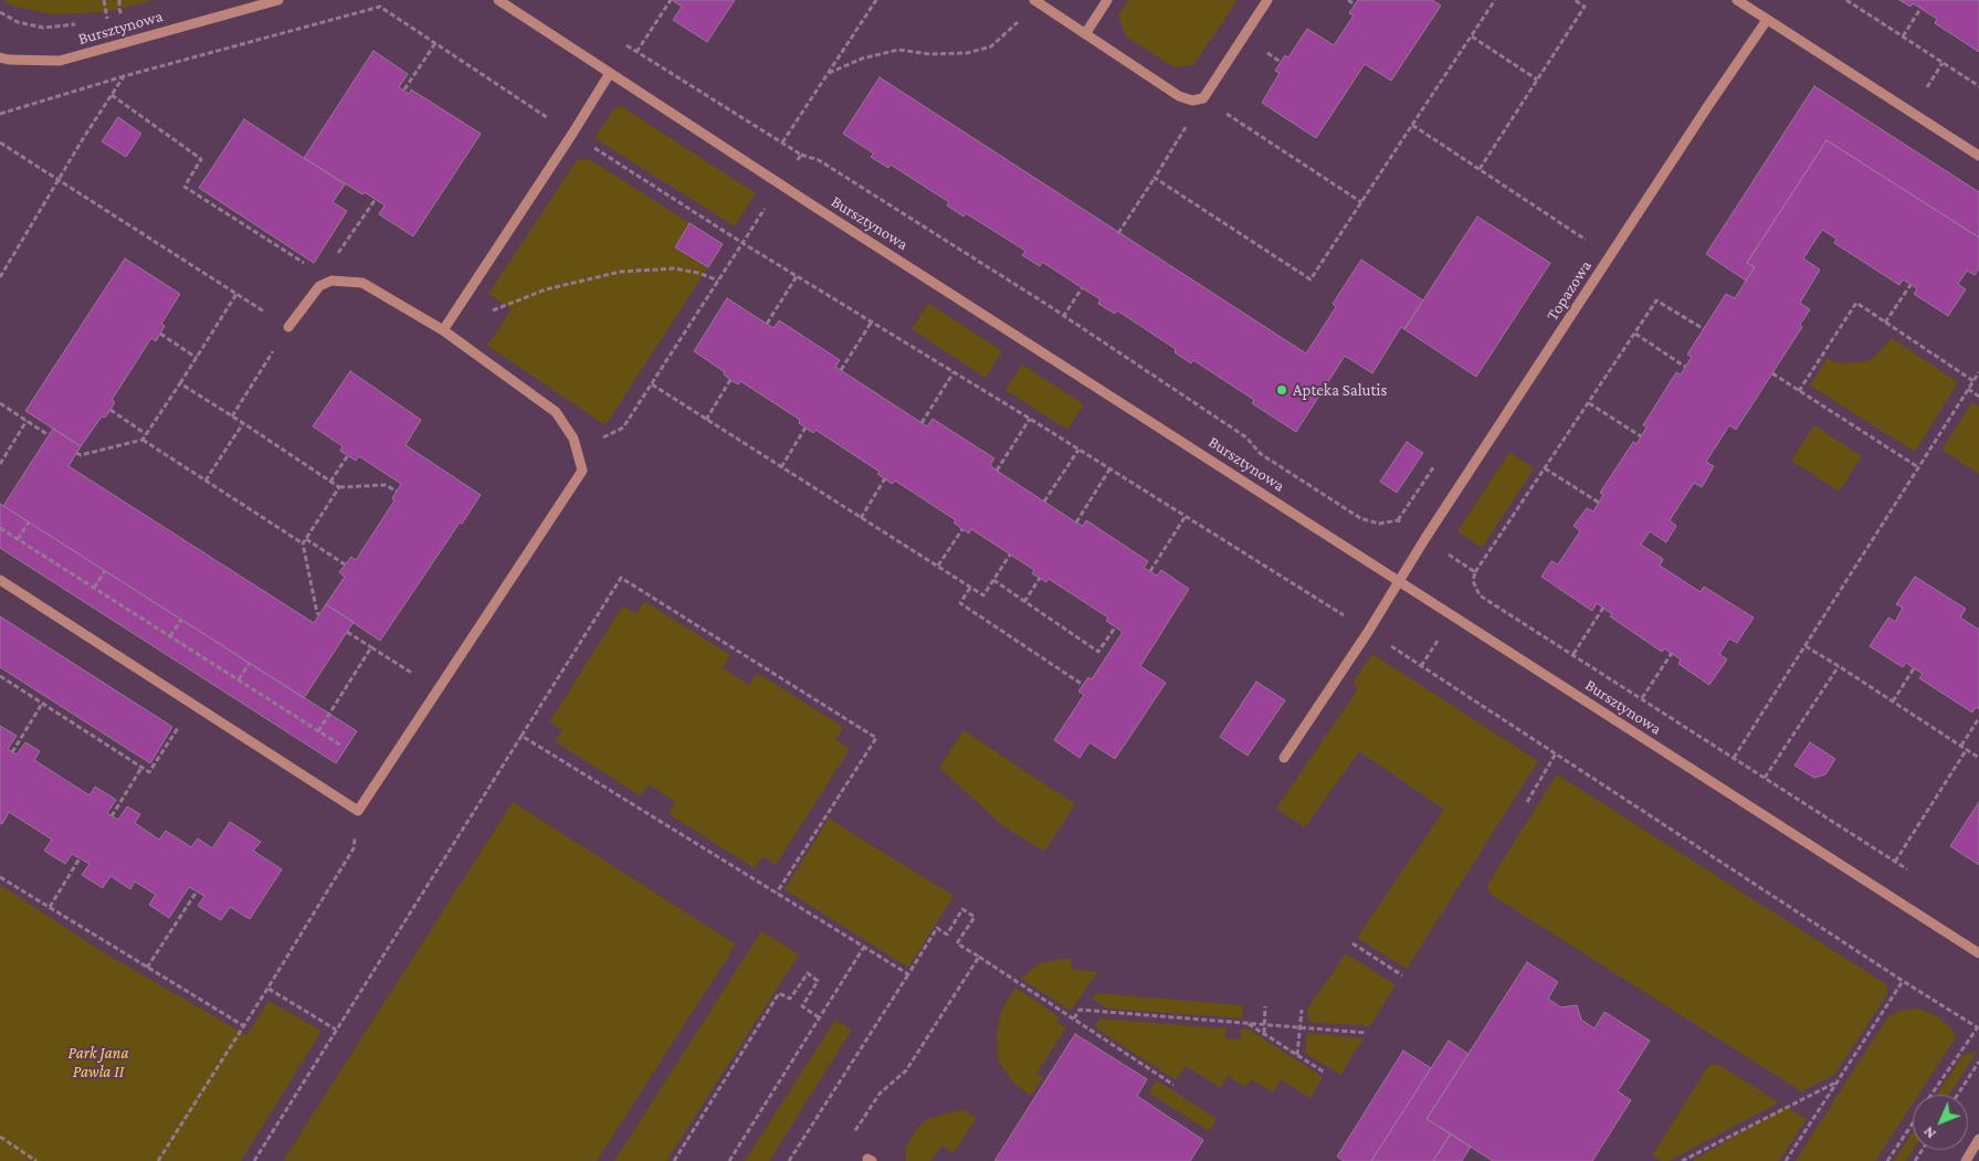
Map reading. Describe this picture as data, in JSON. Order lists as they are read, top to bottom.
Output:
{
  "streets": {
    "street": ["Bursztynowa", "Topazowa"]
  },
  "crossings": [
    ["Bursztynowa", "Topazowa"]
  ],
  "parks": ["Park Jana Pawła II"],
  "places": ["Apteka Salutis"],
  "north": "bottom left"
}
